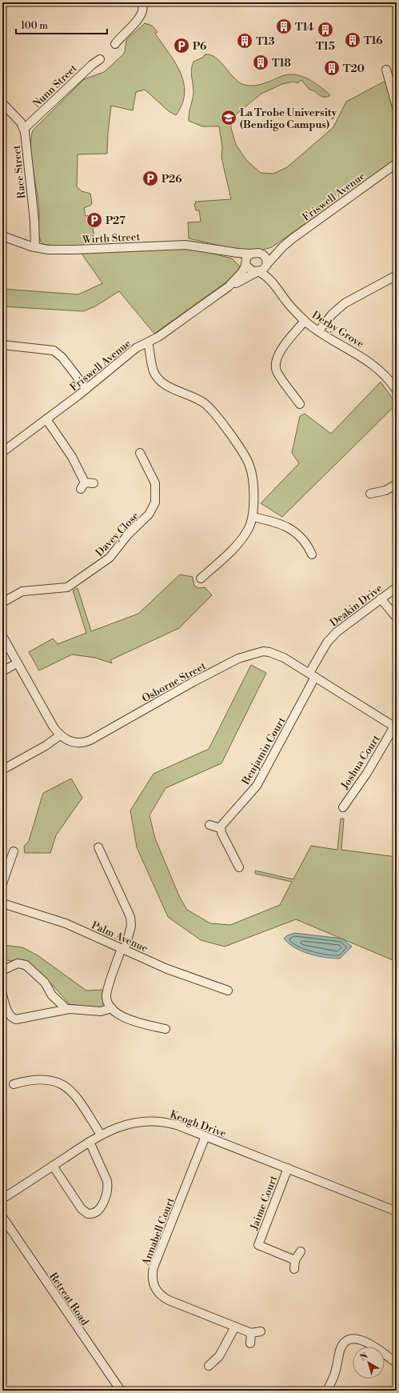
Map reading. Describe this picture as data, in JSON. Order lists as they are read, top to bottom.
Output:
{
  "streets": {
    "street": [
      "Nunn Street",
      "Race Street",
      "Friswell Avenue",
      "Wirth Street",
      "Derby Grove",
      "Davey Close",
      "Deakin Drive",
      "Osborne Street",
      "Benjamin Court",
      "Joshua Court",
      "Palm Avenue",
      "Keogh Drive",
      "Jaime Court",
      "Annabell Court",
      "Retreat Road"
    ]
  },
  "crossings": [
    ["Nunn Street", "Race Street"],
    ["Race Street", "Wirth Street"],
    ["Friswell Avenue", "Wirth Street"],
    ["Friswell Avenue", "Derby Grove"],
    ["Wirth Street", "Derby Grove"],
    ["Deakin Drive", "Osborne Street"],
    ["Deakin Drive", "Benjamin Court"],
    ["Osborne Street", "Benjamin Court"],
    ["Osborne Street", "Joshua Court"],
    ["Keogh Drive", "Jaime Court"],
    ["Keogh Drive", "Annabell Court"]
  ],
  "places": {
    "building": [
      "T14",
      "T15",
      "T16",
      "T13",
      "T18",
      "T20"
    ],
    "parking": ["P6", "P26", "P27"],
    "school or university": ["La Trobe University (Bendigo Campus)"]
  },
  "scale_bar": "100 m",
  "north": "top left"
}
